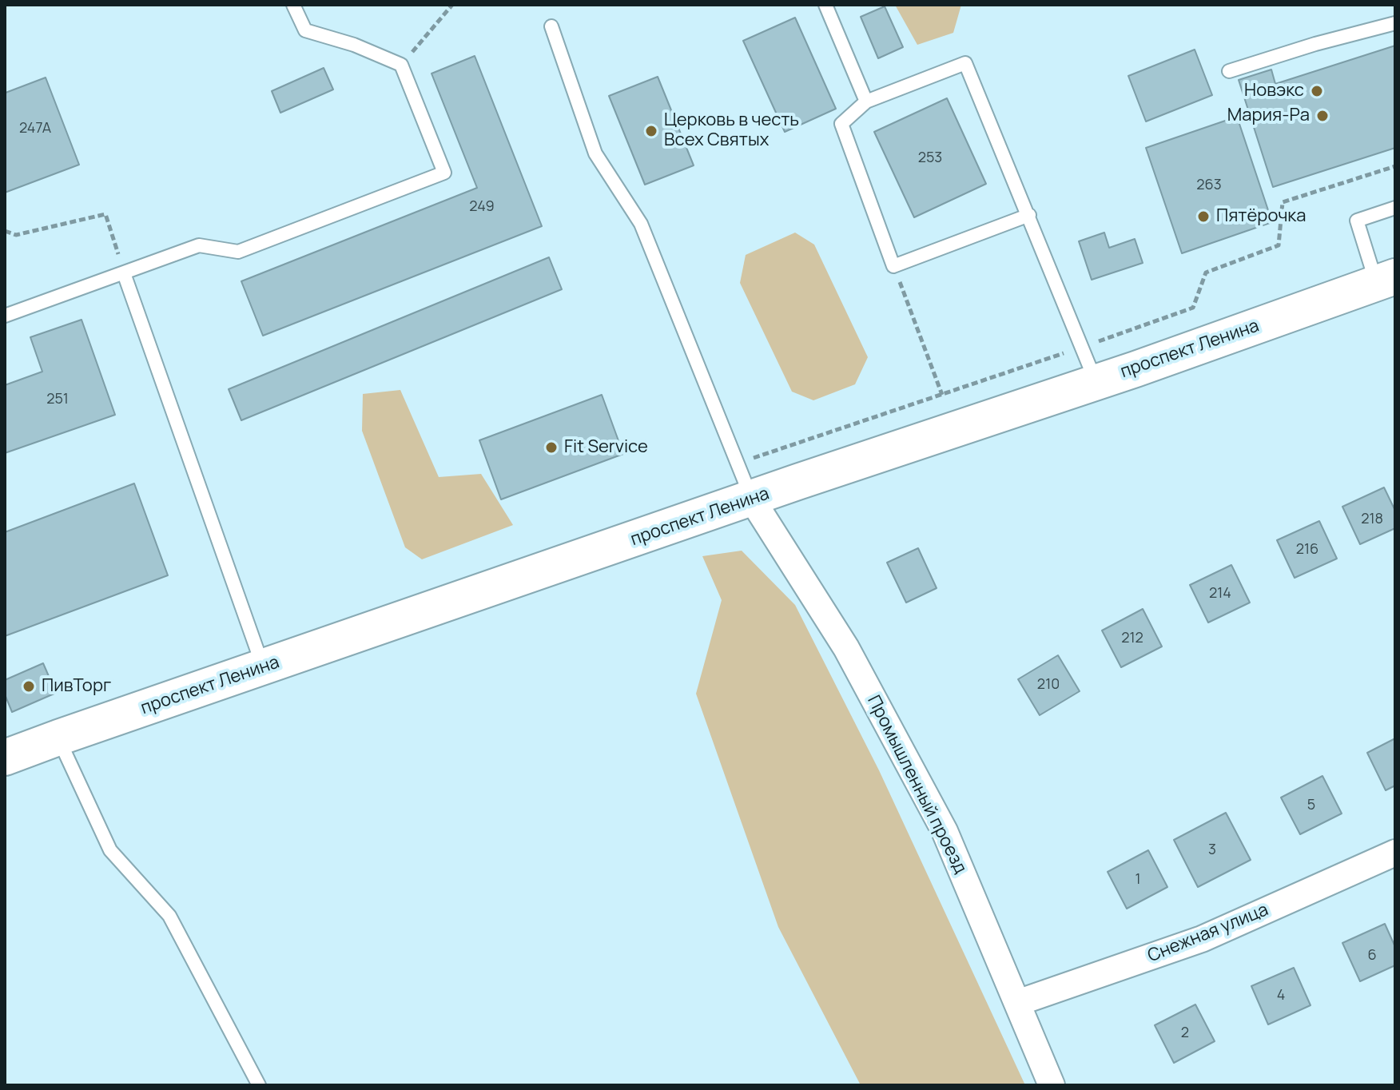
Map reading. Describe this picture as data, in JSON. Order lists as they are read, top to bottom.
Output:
{
  "streets": {
    "street": ["проспект Ленина", "Промышленный проезд", "Снежная улица"]
  },
  "crossings": [
    ["проспект Ленина", "Промышленный проезд"],
    ["Промышленный проезд", "Снежная улица"]
  ],
  "places": [
    "Новэкс",
    "Мария-Ра",
    "Церковь в честь Всех Святых",
    "Пятёрочка",
    "Fit Service",
    "ПивТорг"
  ],
  "house_numbers": [
    "247А",
    "253",
    "263",
    "249",
    "251",
    "218",
    "216",
    "214",
    "212",
    "210",
    "5",
    "3",
    "1",
    "6",
    "4",
    "2"
  ]
}
